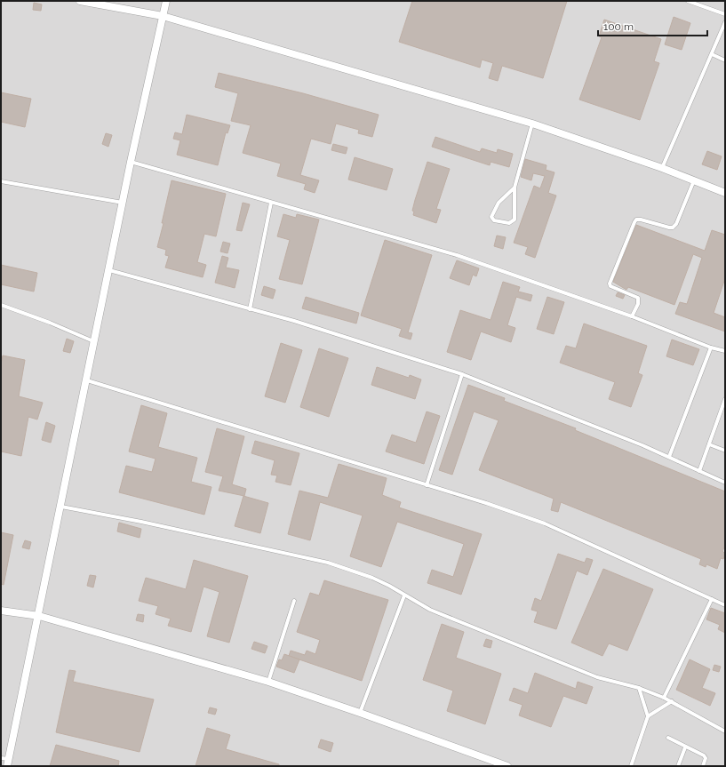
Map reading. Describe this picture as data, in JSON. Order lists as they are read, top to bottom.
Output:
{
  "scale_bar": "100 m"
}
